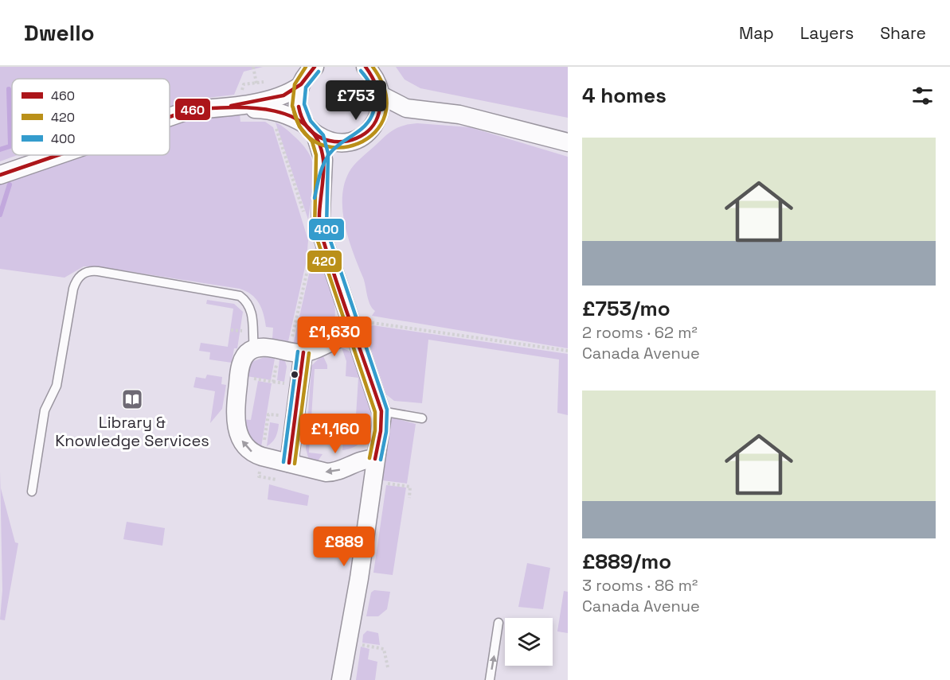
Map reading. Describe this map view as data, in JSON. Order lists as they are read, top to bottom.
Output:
{
  "places": {
    "library": ["Library & Knowledge Services"]
  },
  "lines": ["transit line 460", "transit line 420", "transit line 400"],
  "legend": ["460", "420", "400"],
  "page": {
    "header": "Dwello",
    "nav": ["Map", "Layers", "Share"],
    "heading": "4 homes",
    "price": [
      "£753",
      "£1,630",
      "£1,160",
      "£889"
    ],
    "list": [
      {
        "name": "£753/mo",
        "note": "2 rooms · 62 m² · Canada Avenue"
      },
      {
        "name": "£889/mo",
        "note": "3 rooms · 86 m² · Canada Avenue"
      }
    ]
  }
}
